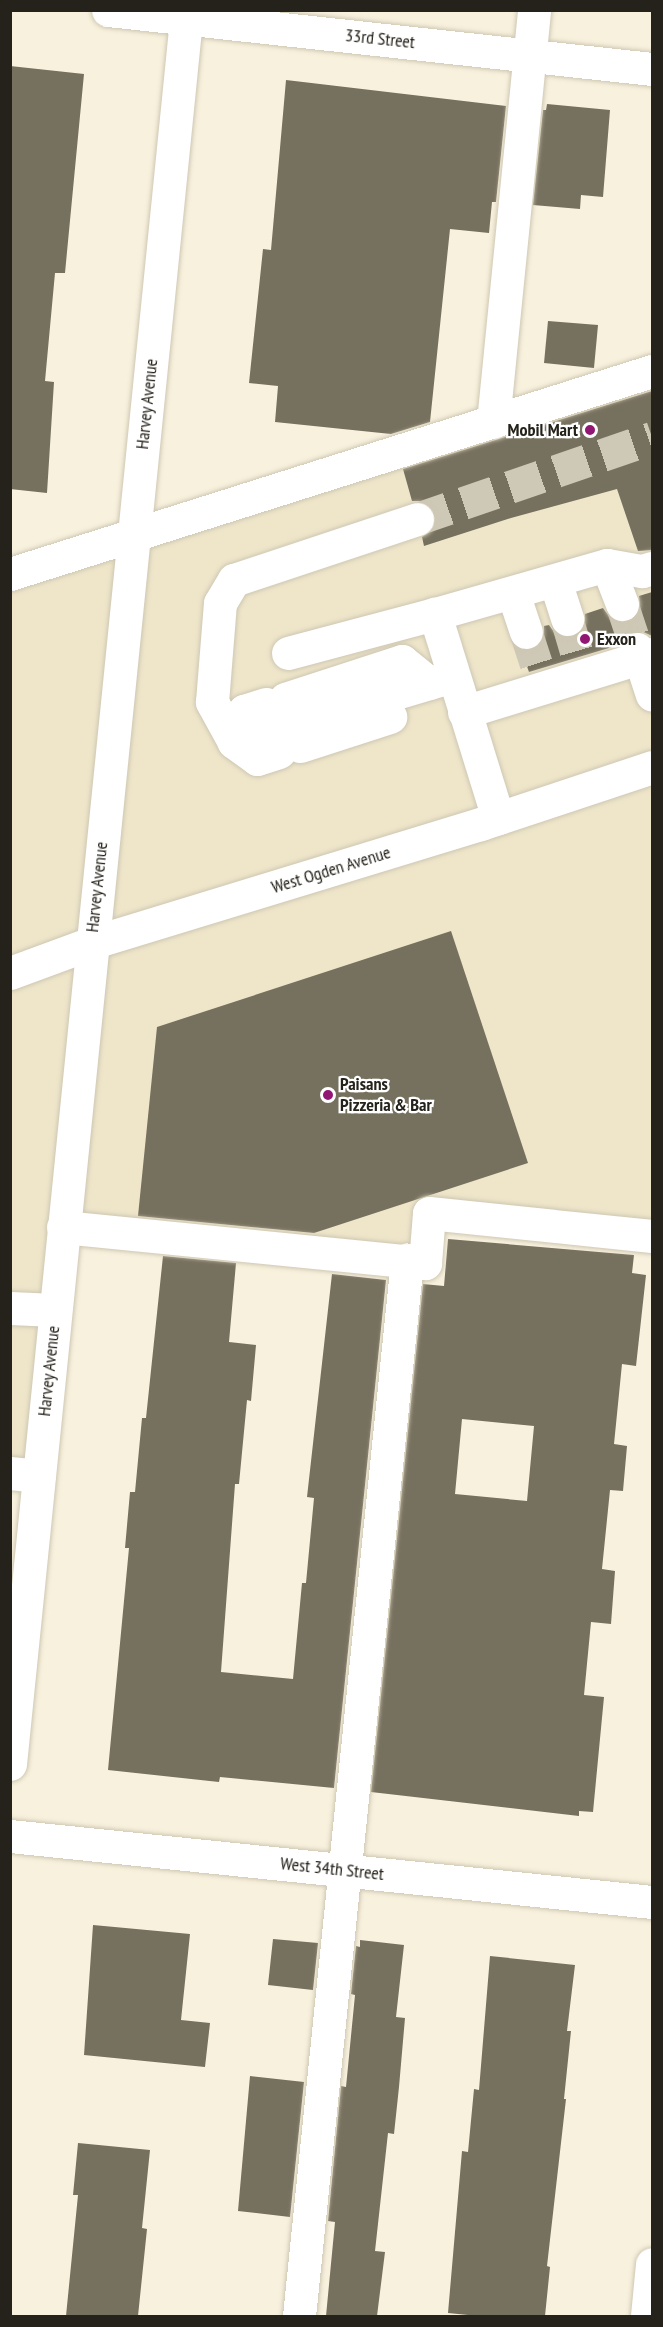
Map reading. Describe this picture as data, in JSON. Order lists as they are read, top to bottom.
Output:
{
  "streets": {
    "street": [
      "33rd Street",
      "Harvey Avenue",
      "West Ogden Avenue",
      "West 34th Street"
    ]
  },
  "crossings": [
    ["33rd Street", "Harvey Avenue"],
    ["Harvey Avenue", "West Ogden Avenue"]
  ],
  "places": ["Mobil Mart", "Exxon", "Paisans Pizzeria & Bar"]
}
